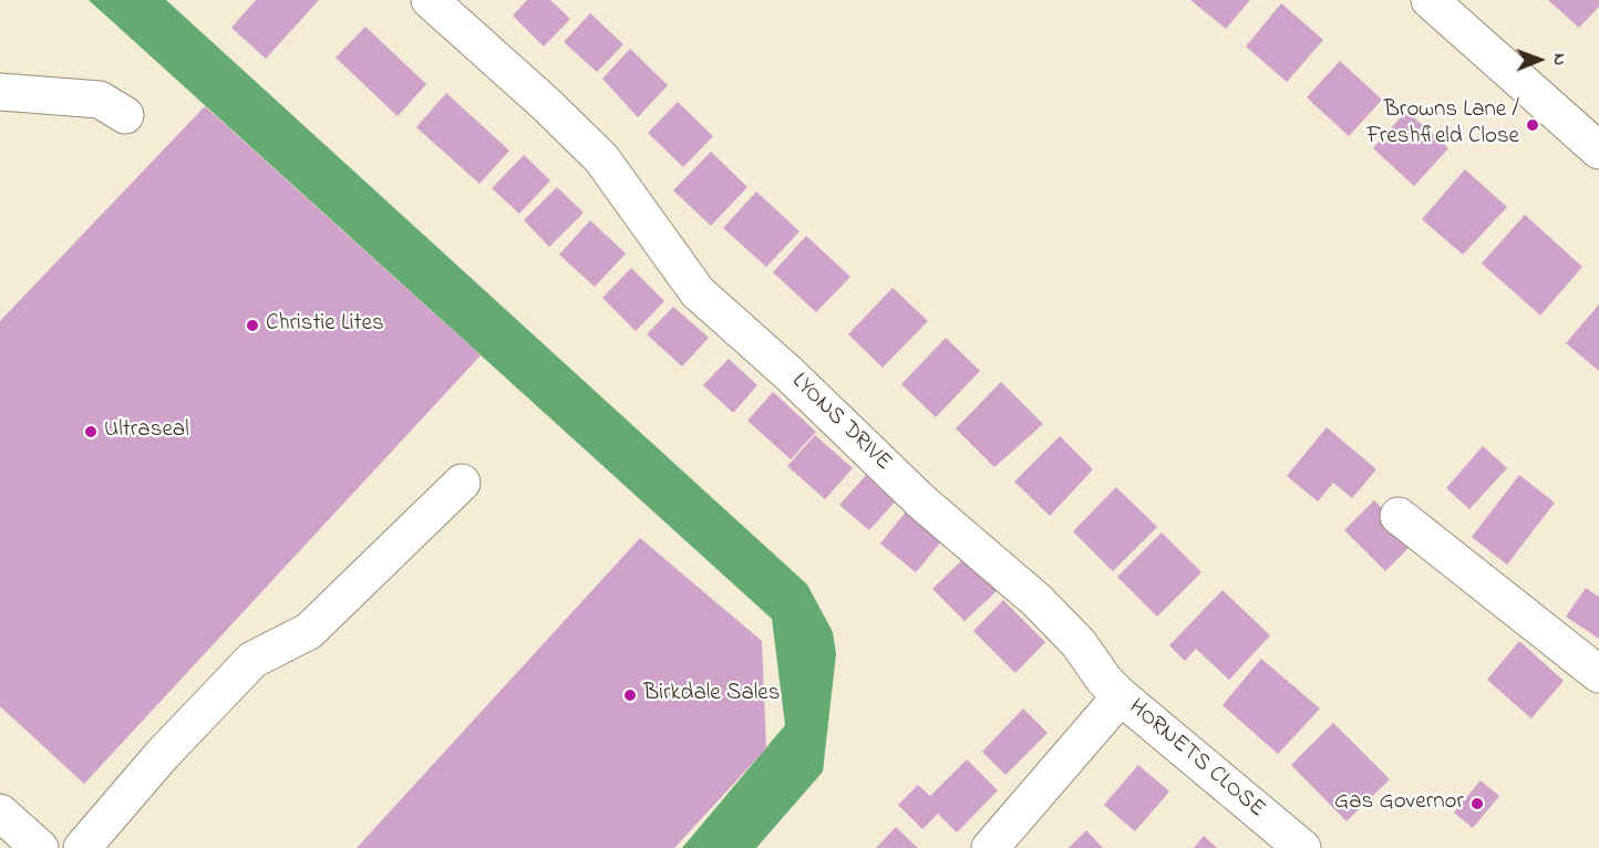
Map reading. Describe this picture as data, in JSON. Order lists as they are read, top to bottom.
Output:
{
  "streets": {
    "street": ["LYONS DRIVE", "HORNETS CLOSE"]
  },
  "crossings": [
    ["LYONS DRIVE", "HORNETS CLOSE"]
  ],
  "places": [
    "Browns Lane / Freshfield Close",
    "Christie Lites",
    "Ultraseal",
    "Birkdale Sales",
    "Gas Governor"
  ],
  "north": "right"
}
